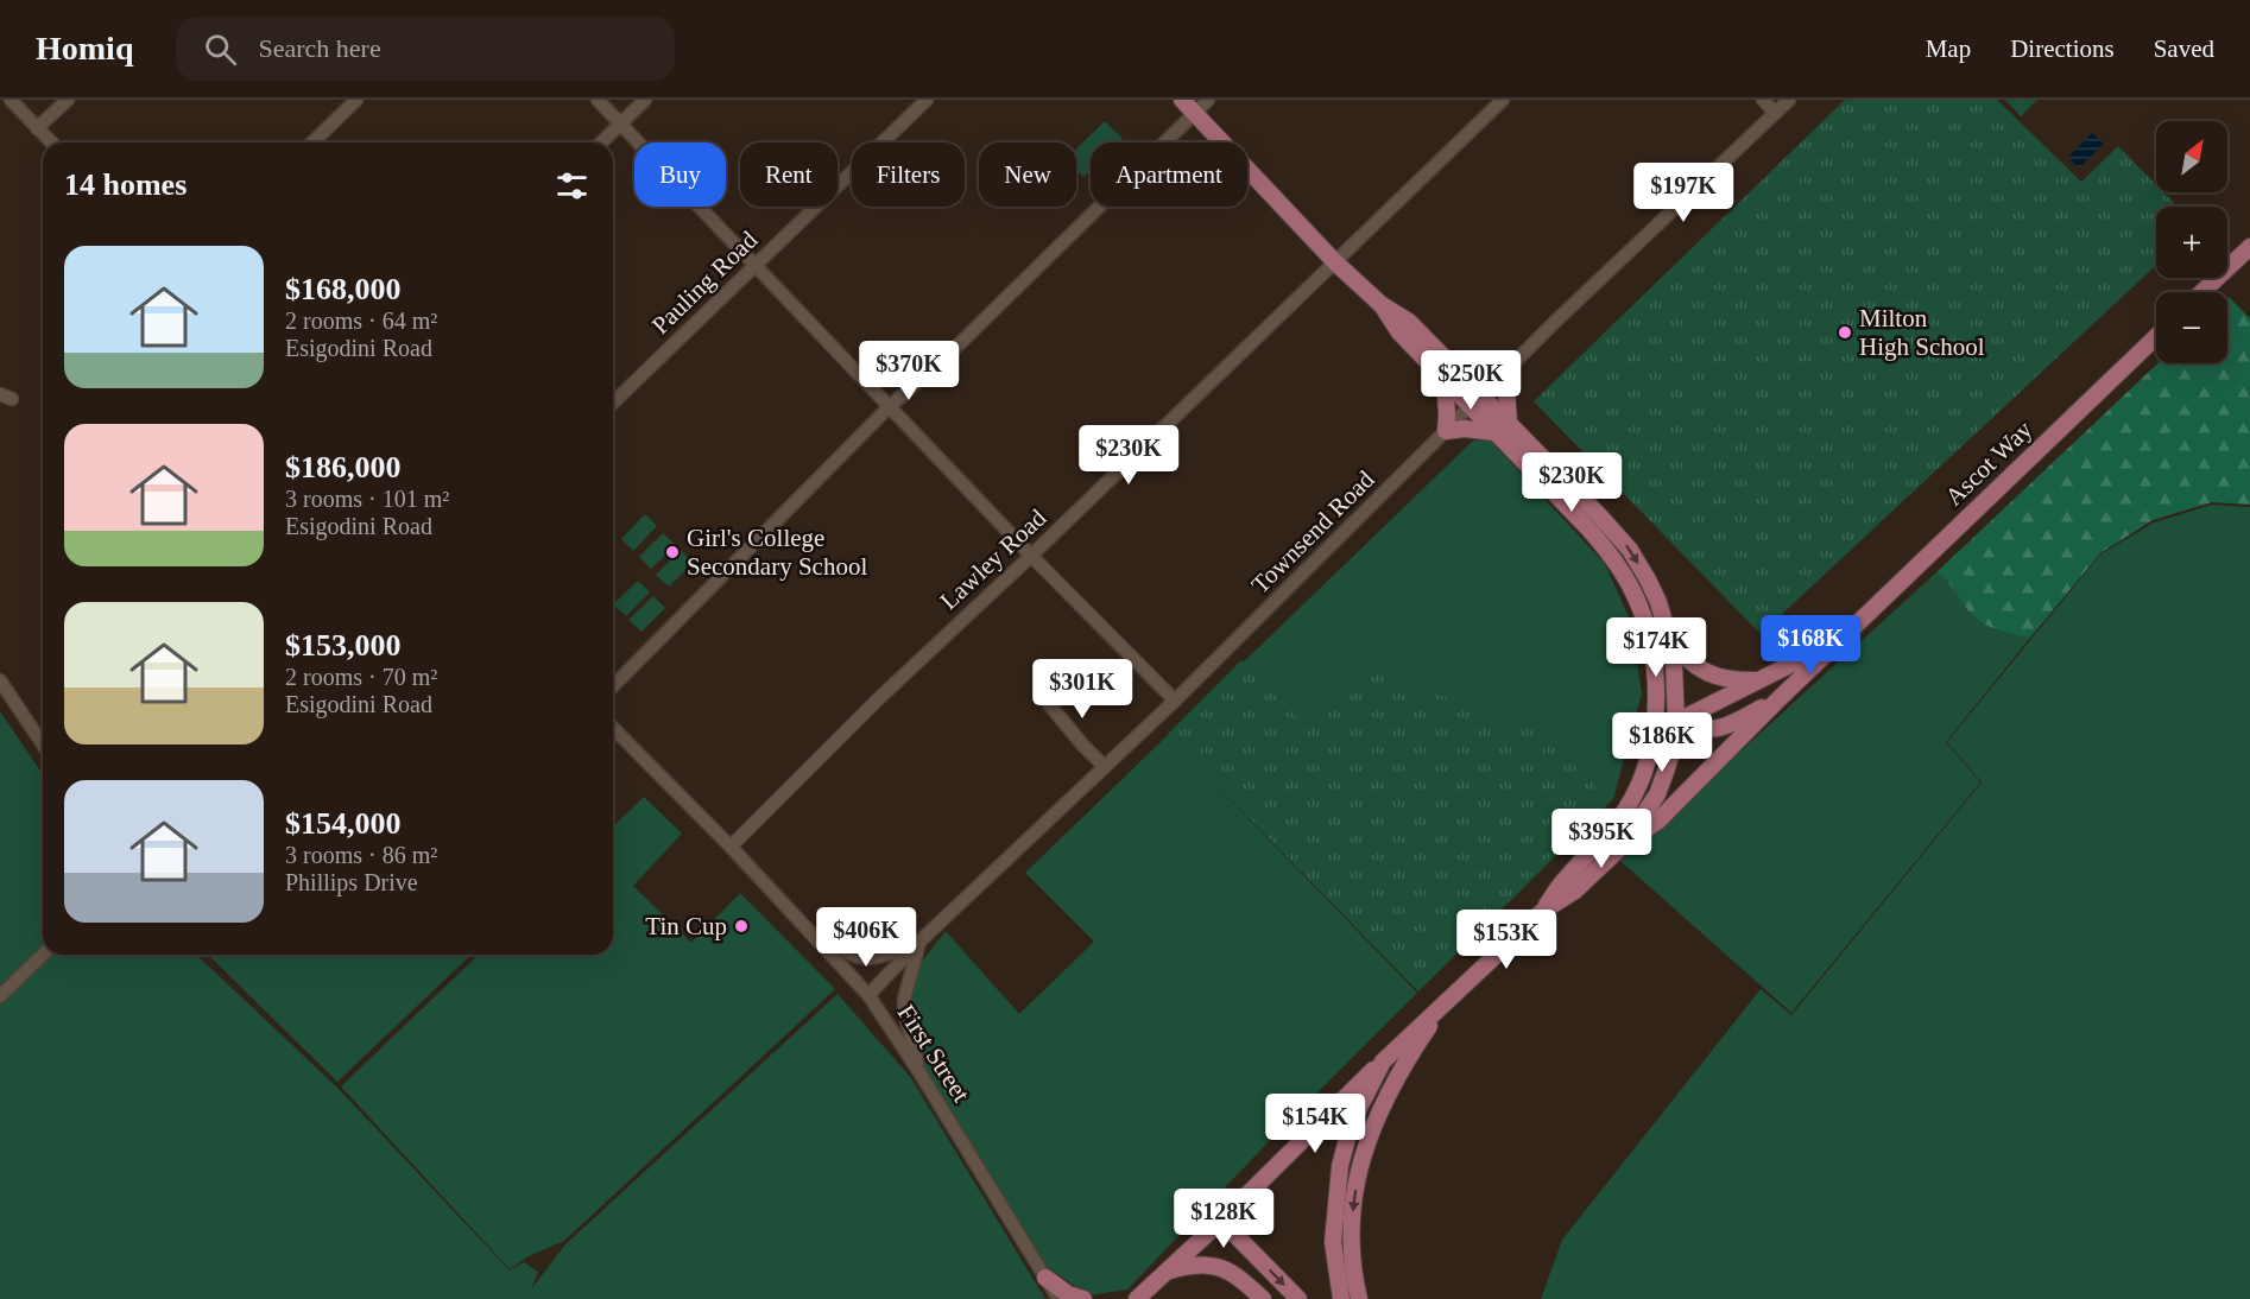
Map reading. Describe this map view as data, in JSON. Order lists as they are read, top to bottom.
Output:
{
  "streets": {
    "main road": ["Ascot Way"],
    "street": [
      "Pauling Road",
      "Townsend Road",
      "Lawley Road",
      "First Street"
    ]
  },
  "crossings": [
    ["Townsend Road", "First Street"],
    ["Lawley Road", "First Street"]
  ],
  "places": ["Milton High School", "Girl's College Secondary School", "Tin Cup"],
  "north": "top right",
  "page": {
    "header": "Homiq",
    "search": "Search here",
    "nav": ["Map", "Directions", "Saved"],
    "map_buttons": ["+", "−"],
    "chip": [
      "Buy",
      "Rent",
      "Filters",
      "New",
      "Apartment"
    ],
    "heading": "14 homes",
    "price": [
      "$197K",
      "$370K",
      "$250K",
      "$230K",
      "$230K",
      "$168K",
      "$174K",
      "$301K",
      "$186K",
      "$395K",
      "$406K",
      "$153K",
      "$154K",
      "$128K"
    ],
    "list": [
      {
        "name": "$168,000",
        "note": "2 rooms · 64 m² · Esigodini Road"
      },
      {
        "name": "$186,000",
        "note": "3 rooms · 101 m² · Esigodini Road"
      },
      {
        "name": "$153,000",
        "note": "2 rooms · 70 m² · Esigodini Road"
      },
      {
        "name": "$154,000",
        "note": "3 rooms · 86 m² · Phillips Drive"
      }
    ]
  }
}
